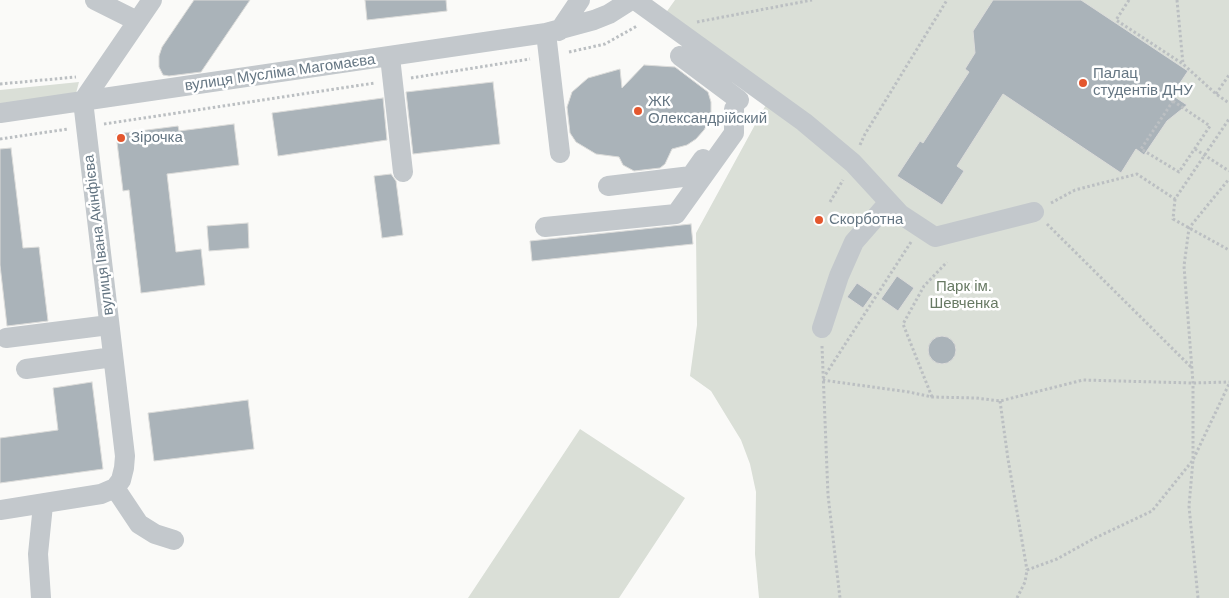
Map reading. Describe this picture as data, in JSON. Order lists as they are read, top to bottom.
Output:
{
  "streets": {
    "street": ["вулиця Мусліма Магомаєва", "вулиця Івана Акінфієва"]
  },
  "crossings": [
    ["вулиця Мусліма Магомаєва", "вулиця Івана Акінфієва"]
  ],
  "parks": ["Парк iм. Шевченка"],
  "places": [
    "Палац студентів ДНУ",
    "ЖК Олександрійский",
    "Зірочка",
    "Скорботна"
  ]
}
